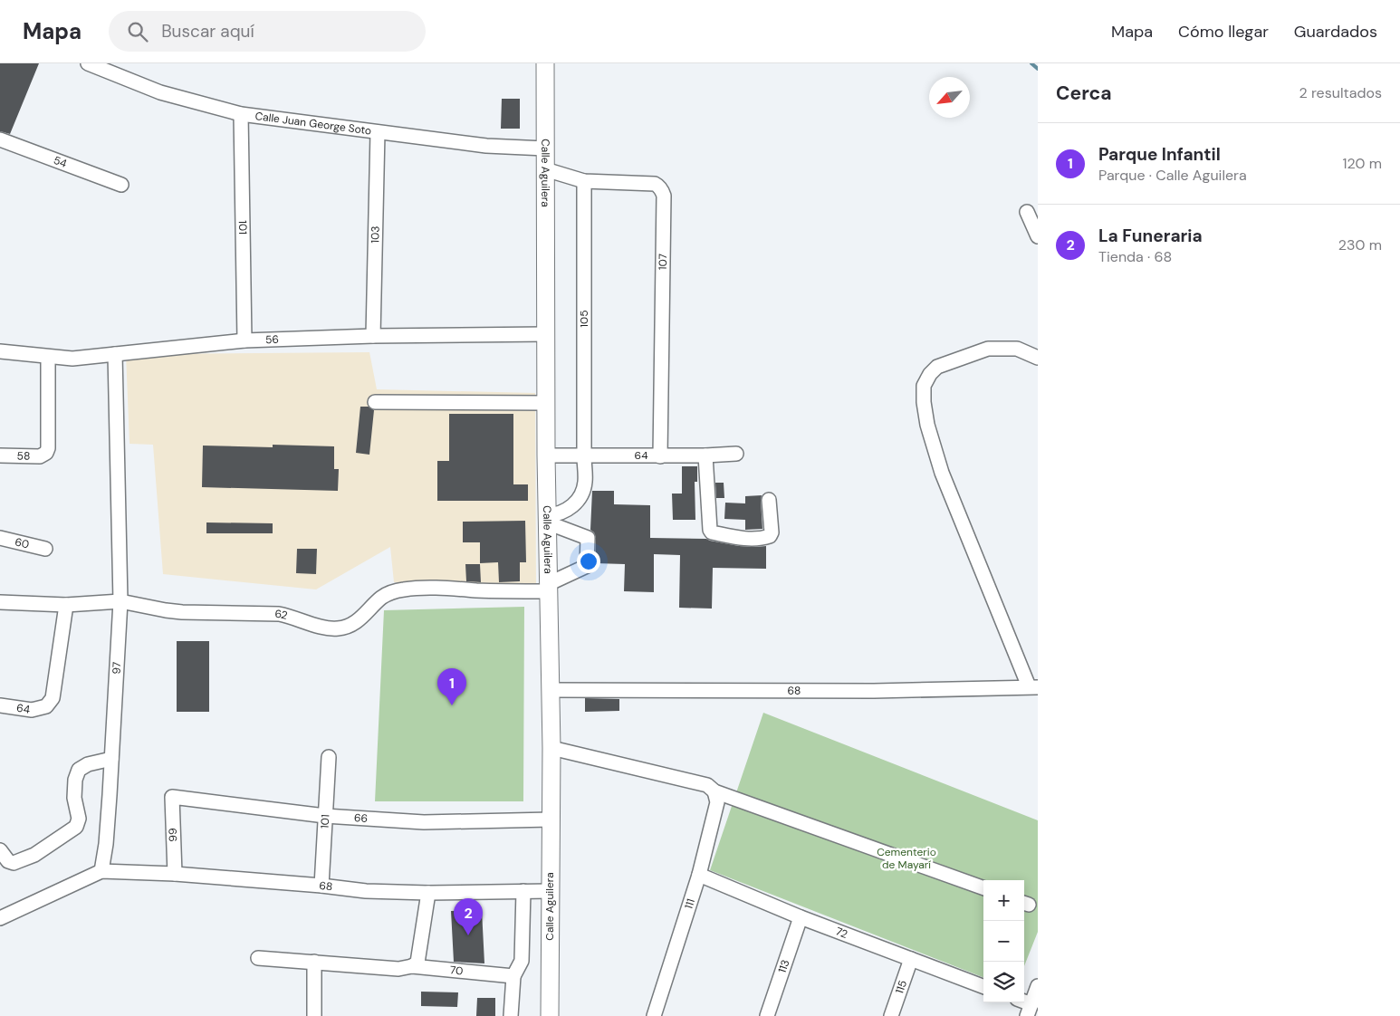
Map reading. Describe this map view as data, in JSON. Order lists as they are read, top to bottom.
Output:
{
  "streets": {
    "main road": ["Calle Aguilera"],
    "street": [
      "Calle Juan George Soto",
      "54",
      "101",
      "103",
      "107",
      "105",
      "56",
      "58",
      "64",
      "60",
      "62",
      "97",
      "68",
      "66",
      "99",
      "111",
      "72",
      "113",
      "70",
      "115"
    ]
  },
  "crossings": [
    ["Calle Juan George Soto", "Calle Aguilera"],
    ["Calle Juan George Soto", "101"],
    ["Calle Juan George Soto", "103"],
    ["Calle Aguilera", "107"],
    ["Calle Aguilera", "105"],
    ["Calle Aguilera", "56"],
    ["Calle Aguilera", "64"],
    ["Calle Aguilera", "62"],
    ["Calle Aguilera", "68"],
    ["Calle Aguilera", "66"],
    ["101", "56"],
    ["101", "68"],
    ["101", "66"],
    ["103", "56"],
    ["107", "105"],
    ["107", "64"],
    ["105", "64"],
    ["56", "58"],
    ["56", "97"],
    ["64", "62"],
    ["62", "97"],
    ["97", "68"],
    ["68", "99"],
    ["66", "99"],
    ["111", "72"],
    ["72", "113"],
    ["72", "115"]
  ],
  "parks": ["Cementerio de Mayarí"],
  "north": "bottom left",
  "page": {
    "header": "Mapa",
    "search": "Buscar aquí",
    "nav": ["Mapa", "Cómo llegar", "Guardados"],
    "heading": ["Cerca", "2 resultados"],
    "list": [
      {
        "mark": "1",
        "name": "Parque Infantil",
        "note": "Parque · Calle Aguilera",
        "value": "120 m"
      },
      {
        "mark": "2",
        "name": "La Funeraria",
        "note": "Tienda · 68",
        "value": "230 m"
      }
    ],
    "pins": ["1", "2"],
    "map_buttons": ["+", "−"]
  }
}
